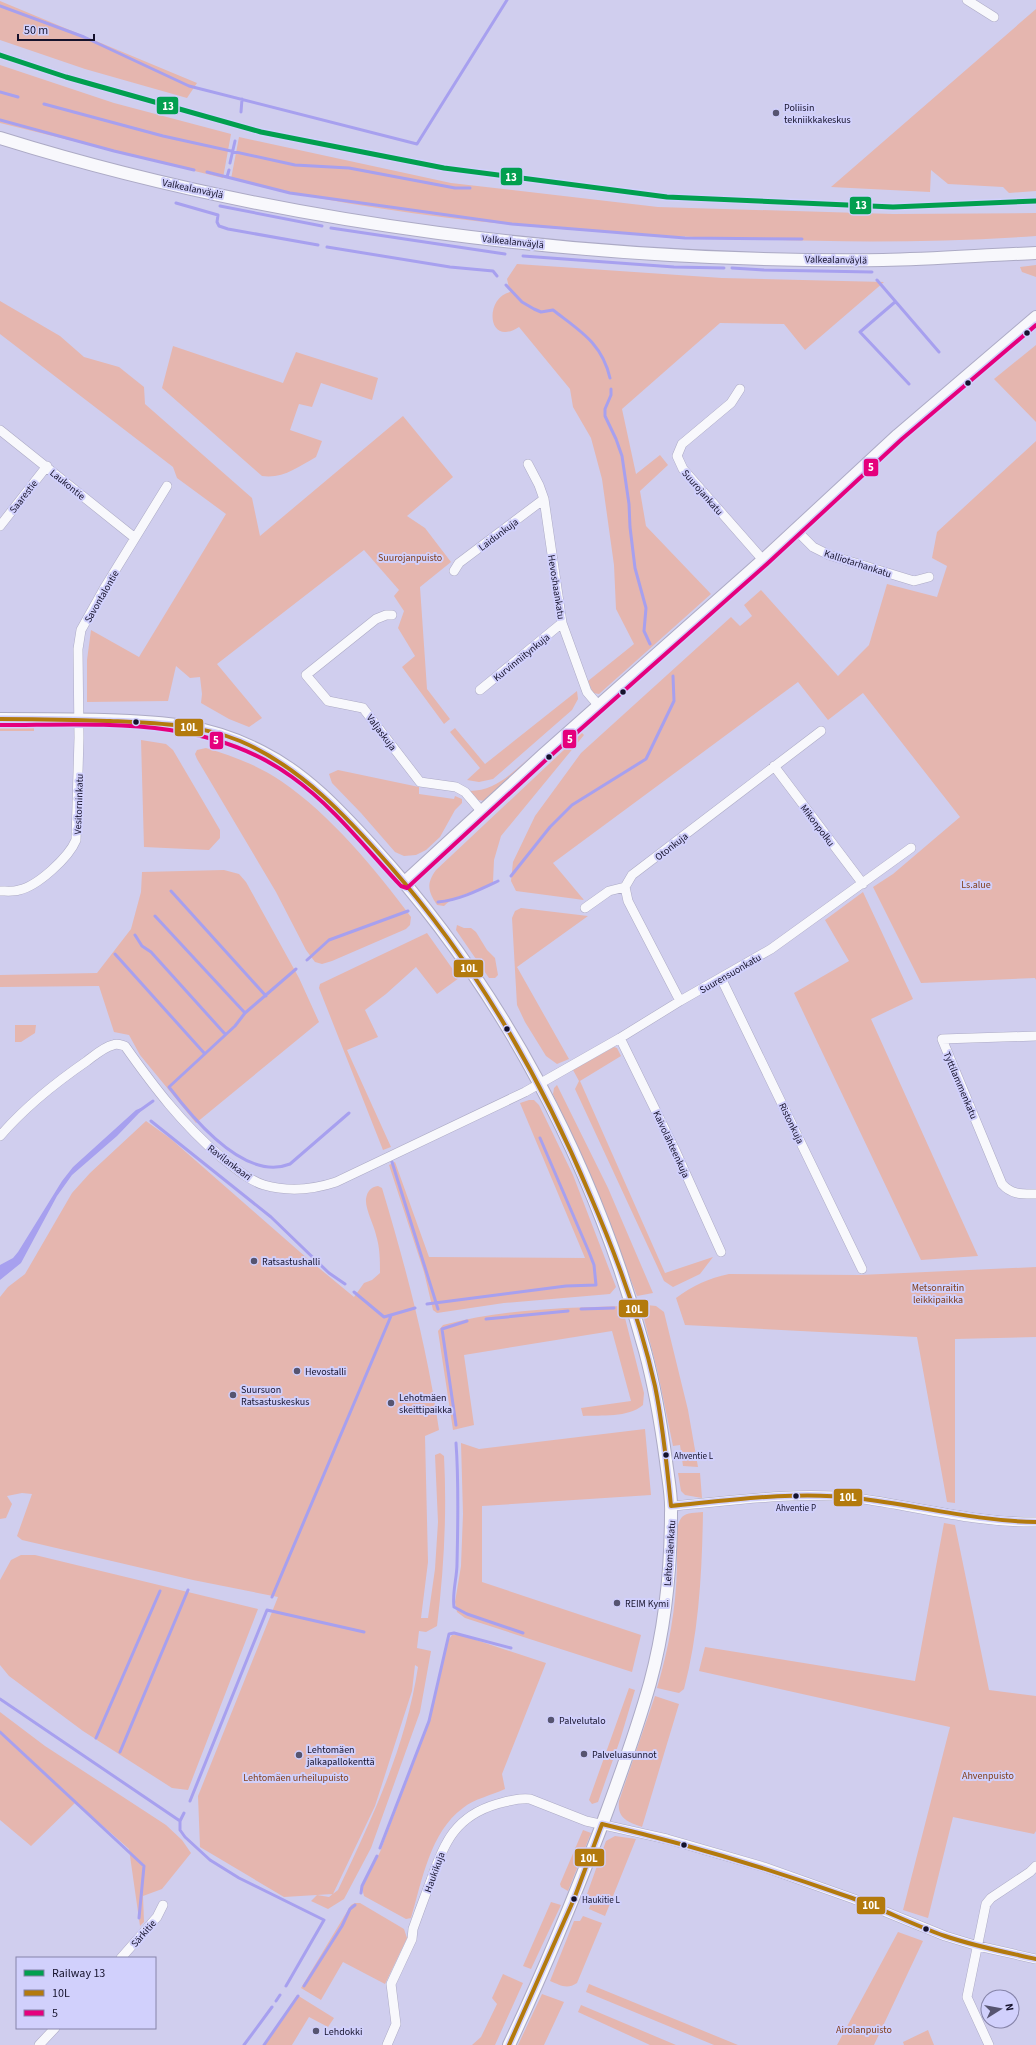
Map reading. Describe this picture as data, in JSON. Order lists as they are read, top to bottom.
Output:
{
  "streets": {
    "street": [
      "Valkealanväylä",
      "Laukontie",
      "Suurojankatu",
      "Saarestie",
      "Laidunkuja",
      "Kalliotarhankatu",
      "Hevoshaankatu",
      "Savontalontie",
      "Kurvinniitynkuja",
      "Valjaskuja",
      "Vesitorninkatu",
      "Mikonpolku",
      "Otonkuja",
      "Suurensuonkatu",
      "Tyttilammenkatu",
      "Ristonkuja",
      "Kaivolähteenkuja",
      "Ravilankaari",
      "Lehtomäenkatu",
      "Haukikuja",
      "Särkitie"
    ]
  },
  "crossings": [
    ["Laukontie", "Saarestie"],
    ["Laukontie", "Savontalontie"],
    ["Laidunkuja", "Hevoshaankatu"],
    ["Hevoshaankatu", "Kurvinniitynkuja"],
    ["Savontalontie", "Vesitorninkatu"],
    ["Savontalontie", "Lehtomäenkatu"],
    ["Vesitorninkatu", "Lehtomäenkatu"],
    ["Mikonpolku", "Otonkuja"],
    ["Mikonpolku", "Suurensuonkatu"],
    ["Suurensuonkatu", "Ristonkuja"],
    ["Suurensuonkatu", "Kaivolähteenkuja"],
    ["Suurensuonkatu", "Ravilankaari"],
    ["Suurensuonkatu", "Lehtomäenkatu"],
    ["Ravilankaari", "Lehtomäenkatu"],
    ["Lehtomäenkatu", "Haukikuja"]
  ],
  "parks": [
    "Suurojanpuisto",
    "Ls.alue",
    "Metsonraitin leikkipaikka",
    "Ahvenpuisto",
    "Lehtomäen urheilupuisto",
    "Airolanpuisto"
  ],
  "places": [
    "Poliisin tekniikkakeskus",
    "Ratsastushalli",
    "Hevostalli",
    "Suursuon Ratsastuskeskus",
    "Lehotmäen skeittipaikka",
    "Ahventie L",
    "Ahventie P",
    "REIM Kymi",
    "Palvelutalo",
    "Palveluasunnot",
    "Lehtomäen jalkapallokenttä",
    "Haukitie L",
    "Lehdokki"
  ],
  "lines": ["rail line 13", "transit line 5", "transit line 10L"],
  "legend": ["Railway 13", "10L", "5"],
  "scale_bar": "50 m",
  "north": "right"
}
